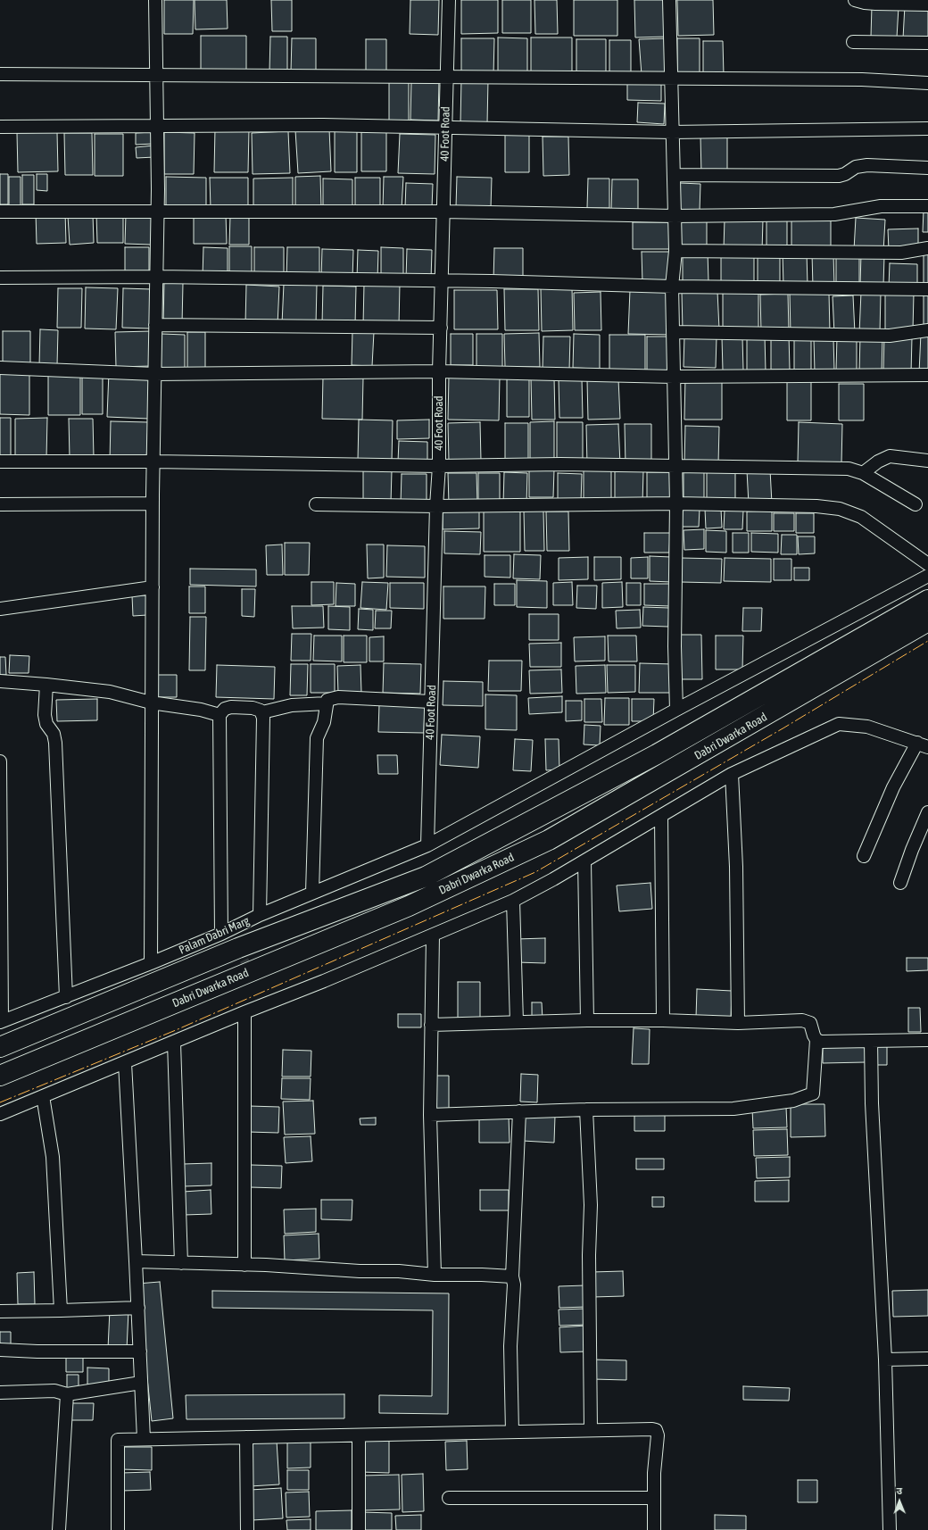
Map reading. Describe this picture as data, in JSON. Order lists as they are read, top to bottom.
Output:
{
  "streets": {
    "main road": ["Dabri Dwarka Road"],
    "street": ["40 Foot Road", "Palam Dabri Marg"]
  },
  "crossings": [
    ["40 Foot Road", "Palam Dabri Marg"]
  ],
  "north": "top"
}
